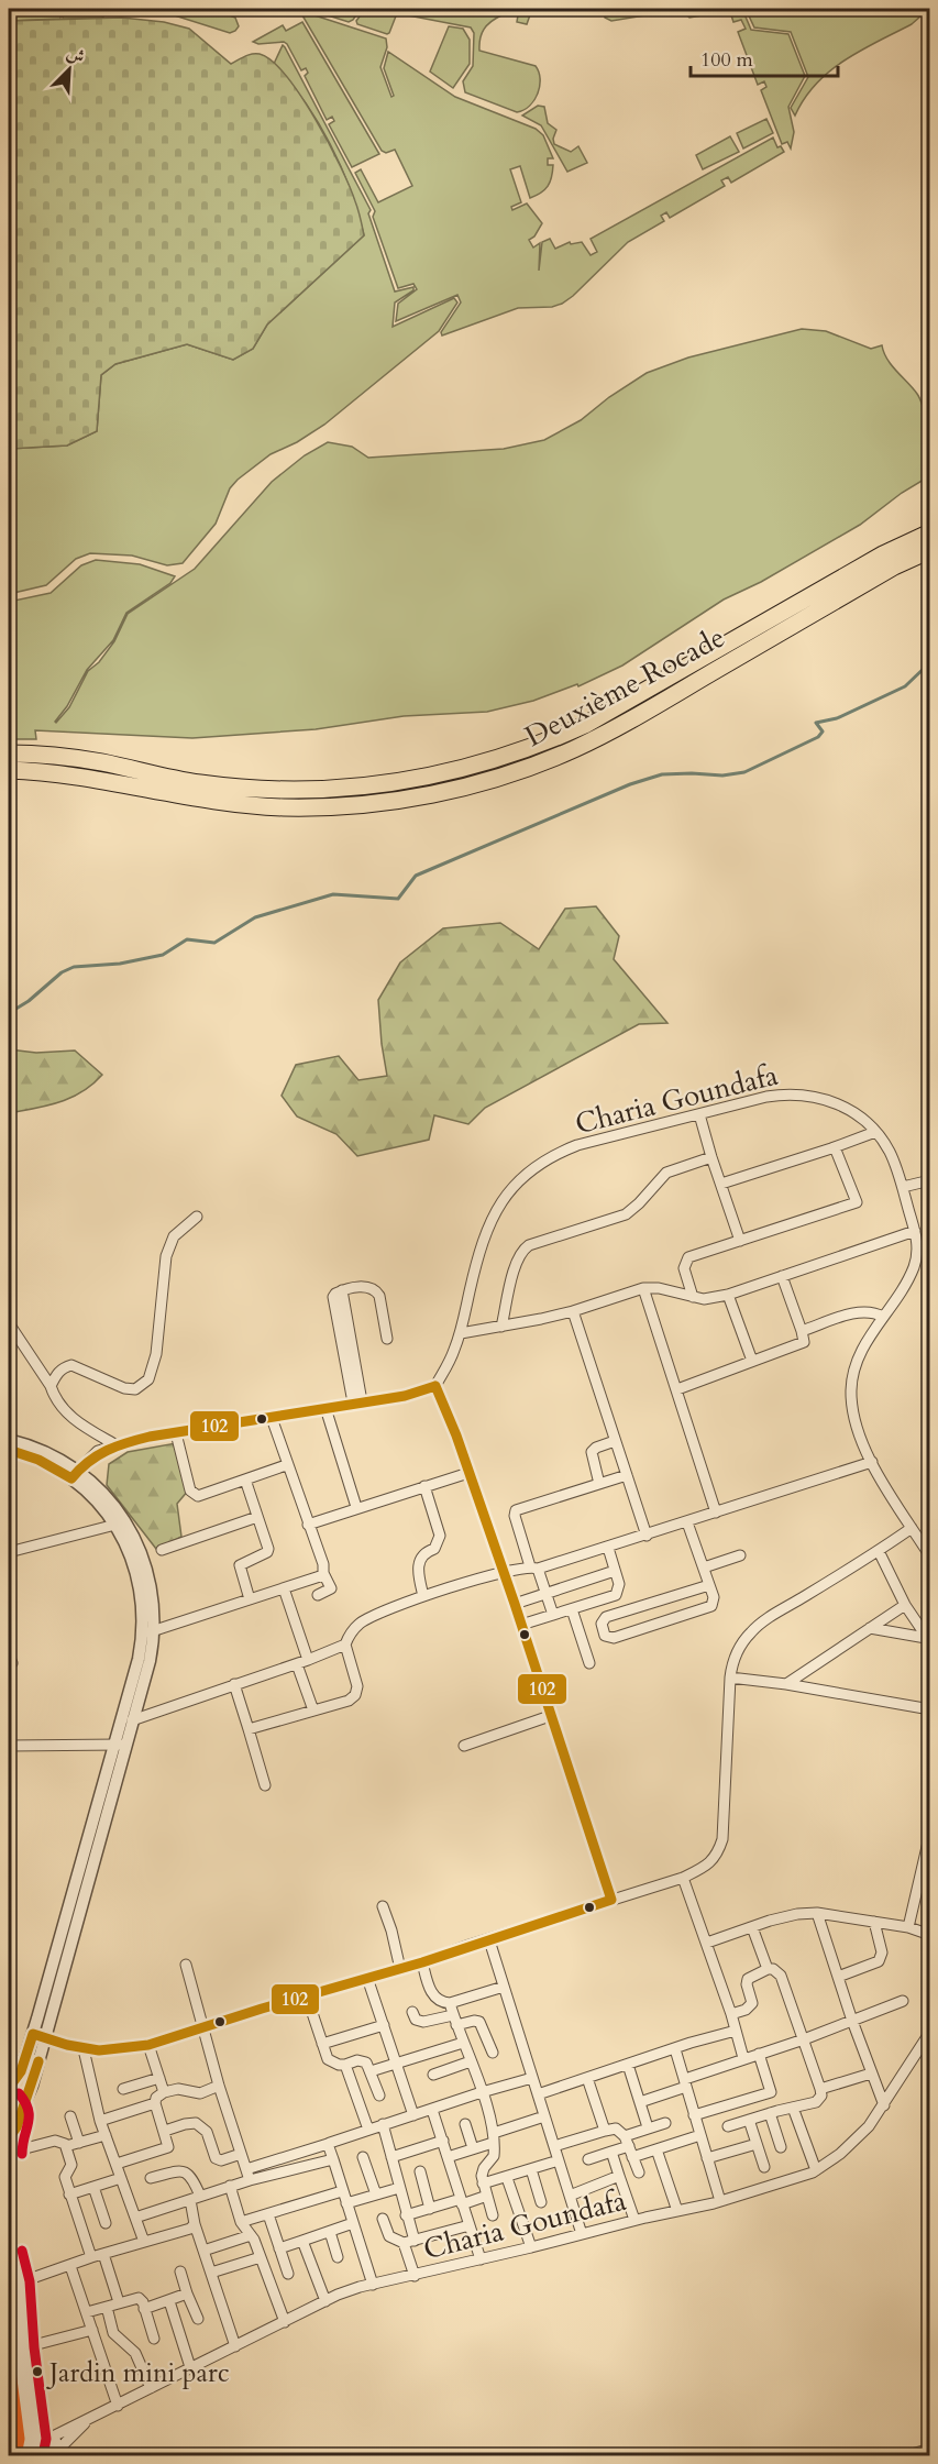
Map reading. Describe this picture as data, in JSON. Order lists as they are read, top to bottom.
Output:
{
  "streets": {
    "highway": ["Deuxième Rocade"],
    "street": ["Charia Goundafa"]
  },
  "places": ["Jardin mini parc"],
  "lines": ["transit line 102"],
  "scale_bar": "100 m",
  "north": "top right"
}
